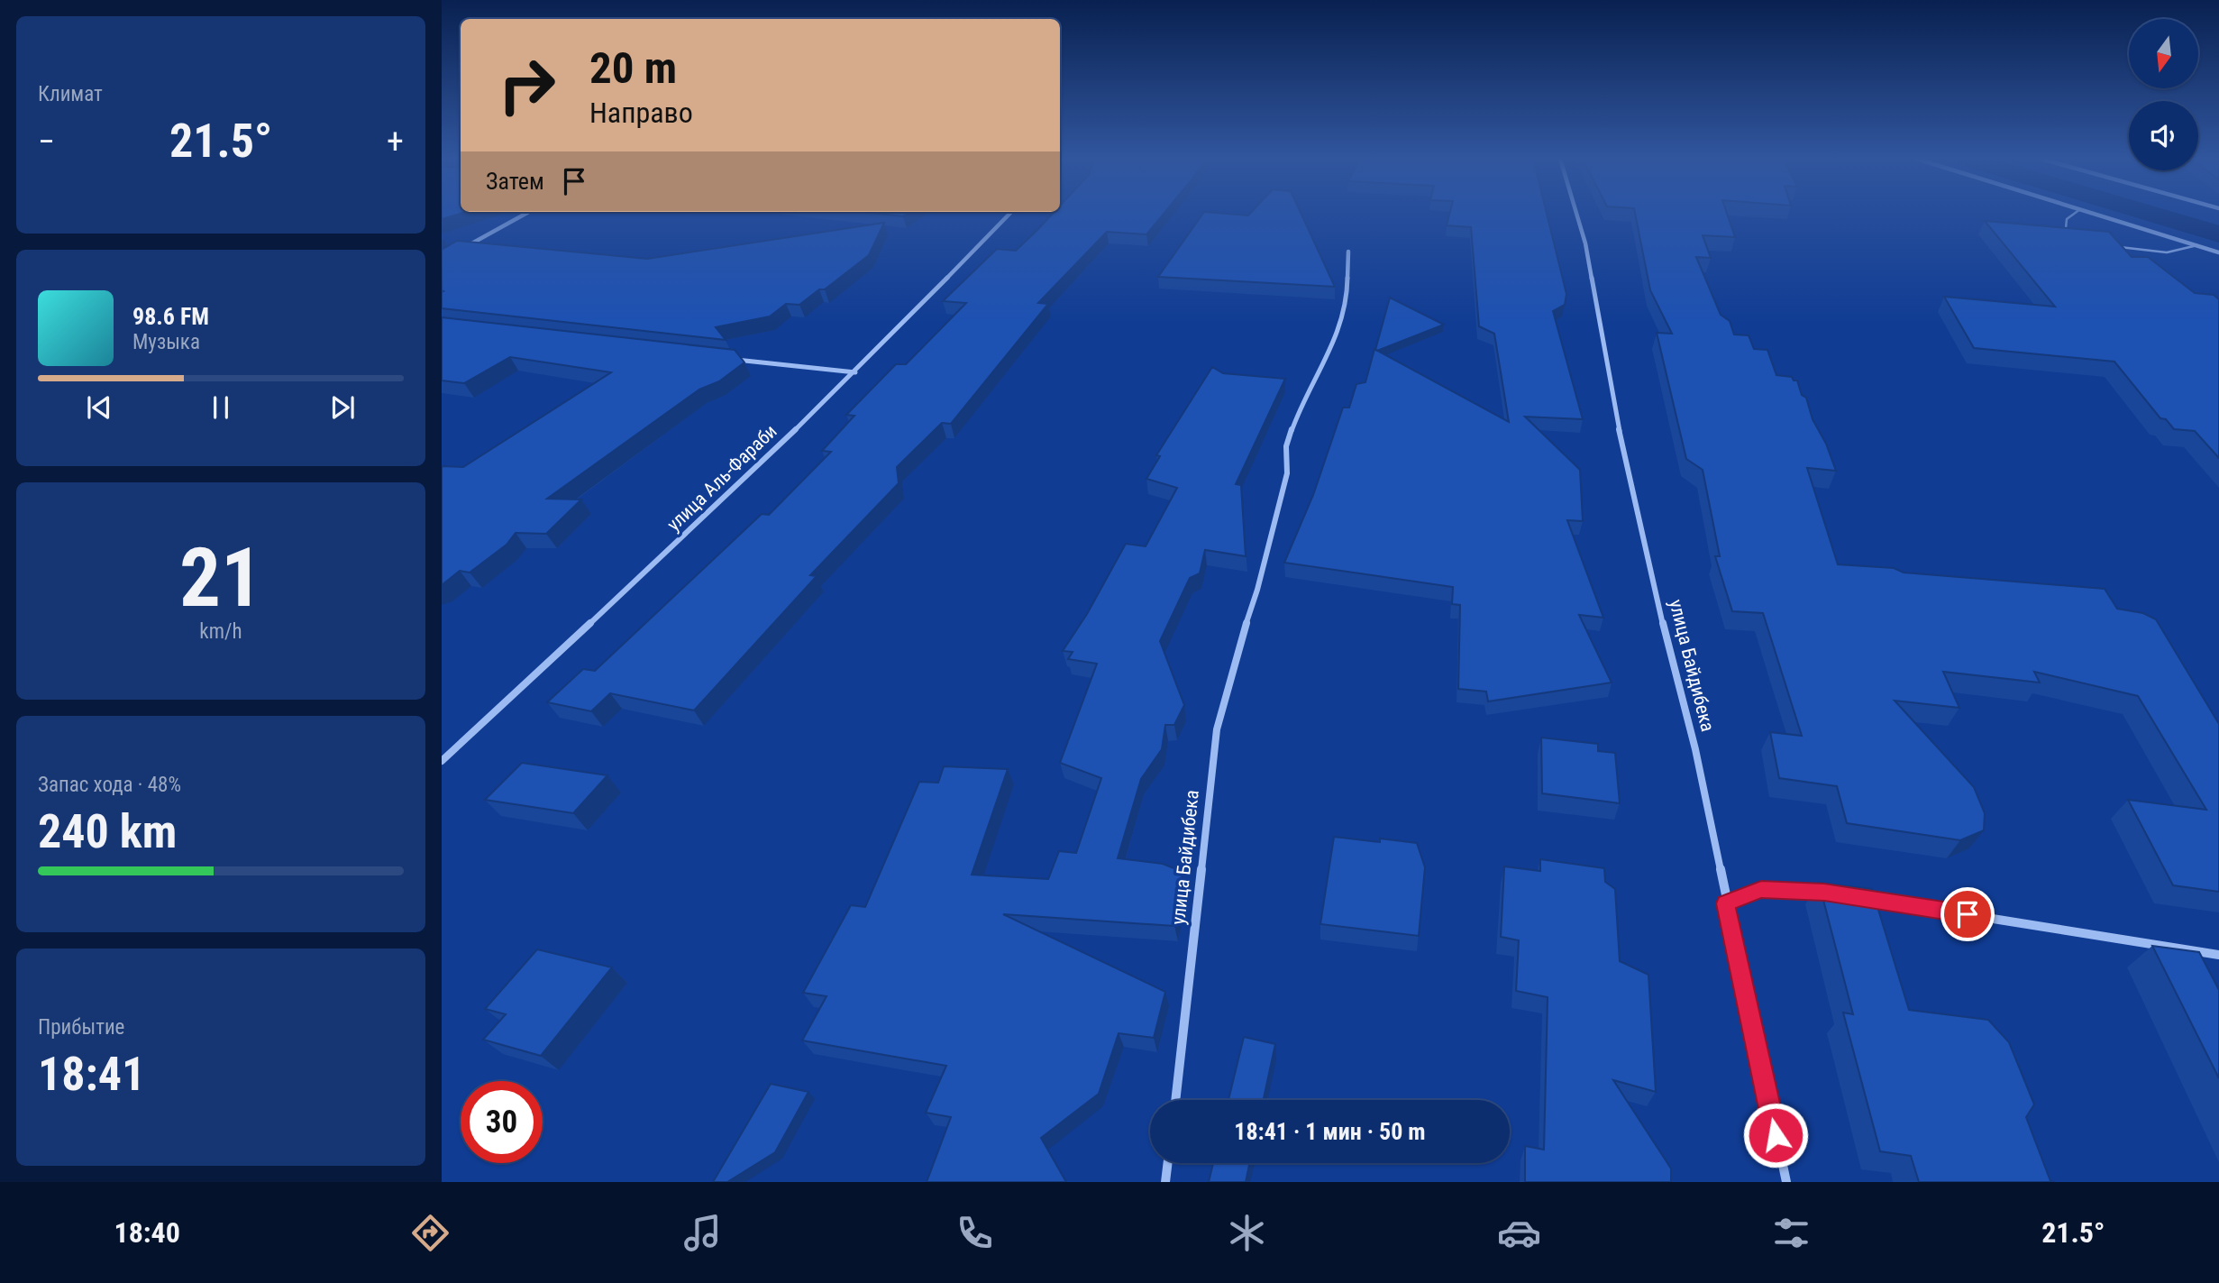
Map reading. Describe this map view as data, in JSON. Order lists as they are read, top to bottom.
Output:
{
  "streets": {
    "street": ["улица Аль-Фараби", "улица Байдибека"]
  },
  "north": "bottom",
  "page": {
    "tile": [
      "Климат",
      ["21", "km/h"],
      ["Запас хода · 48%", "240 km"],
      ["Прибытие", "18:41"]
    ],
    "turn": ["20 m", "Направо"],
    "heat": ["−", "21.5°", "+"],
    "then": "Затем",
    "song": ["98.6 FM", "Музыка"],
    "limit": "30",
    "trip": "18:41 · 1 мин · 50 m",
    "tabs": ["18:40", "21.5°"]
  }
}
